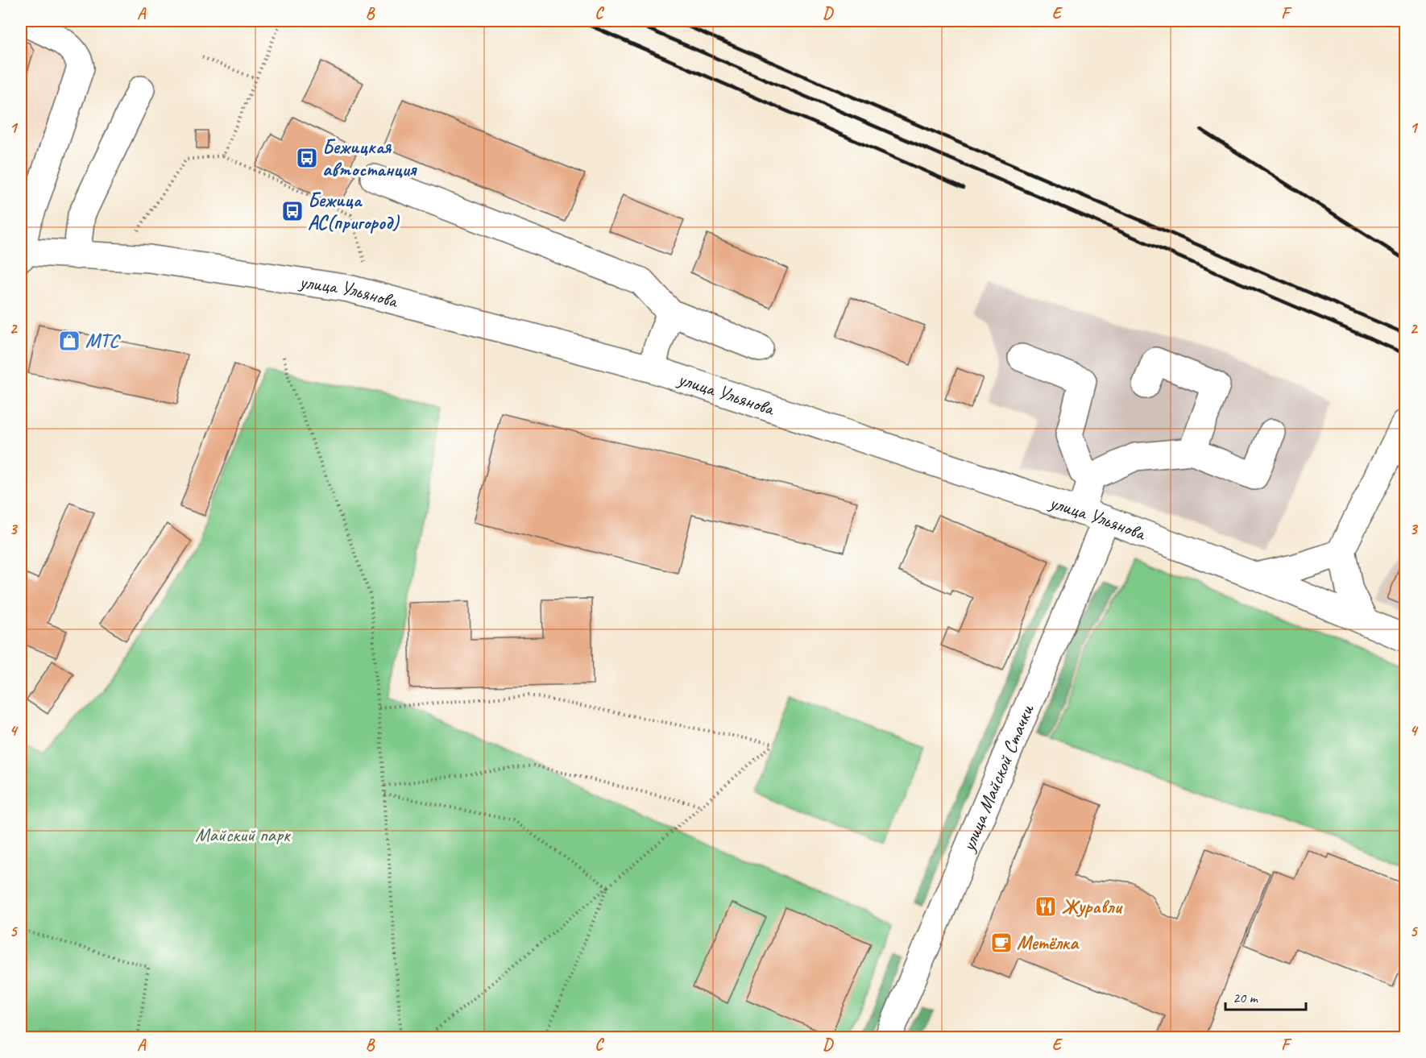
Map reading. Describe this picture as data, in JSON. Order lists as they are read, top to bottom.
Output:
{
  "streets": {
    "main road": ["улица Ульянова", "улица Майской Стачки"]
  },
  "crossings": [
    ["улица Ульянова", "улица Майской Стачки"]
  ],
  "parks": ["Майский парк"],
  "places": {
    "bus stop": ["Бежицкая автостанция", "Бежица АС(пригород)"],
    "shop": ["МТС"],
    "restaurant": ["Журавли"],
    "cafe": ["Метёлка"]
  },
  "scale_bar": "20 m",
  "grid": {
    "columns": [
      "A",
      "B",
      "C",
      "D",
      "E",
      "F"
    ],
    "rows": [
      "1",
      "2",
      "3",
      "4",
      "5"
    ]
  }
}
